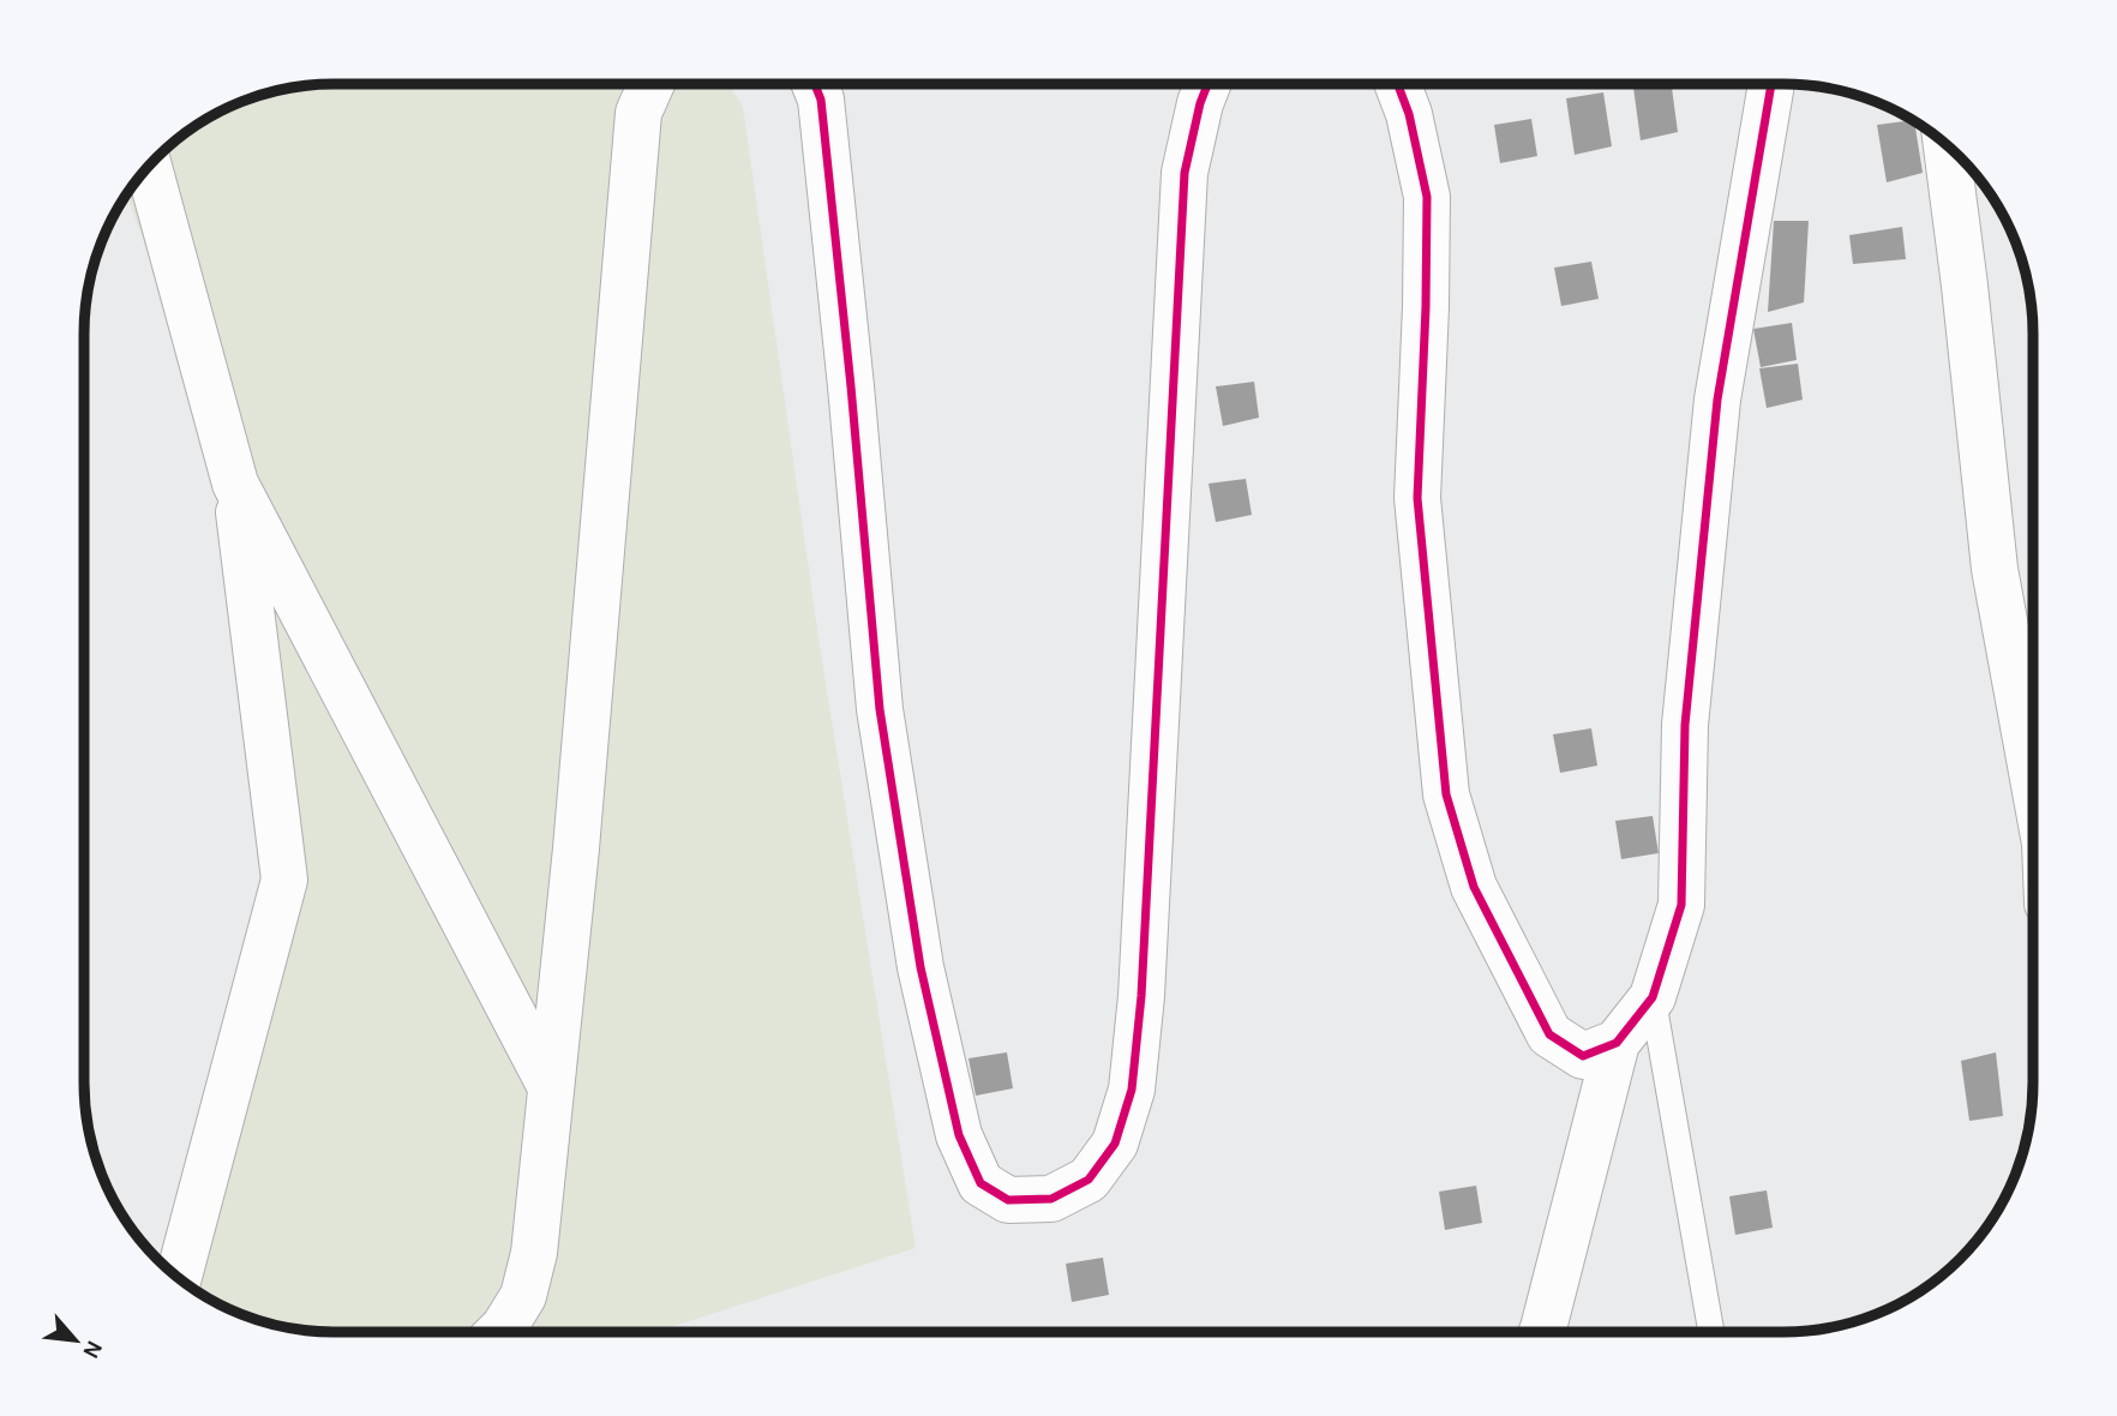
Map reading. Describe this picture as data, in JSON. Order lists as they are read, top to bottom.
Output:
{
  "north": "bottom right"
}
